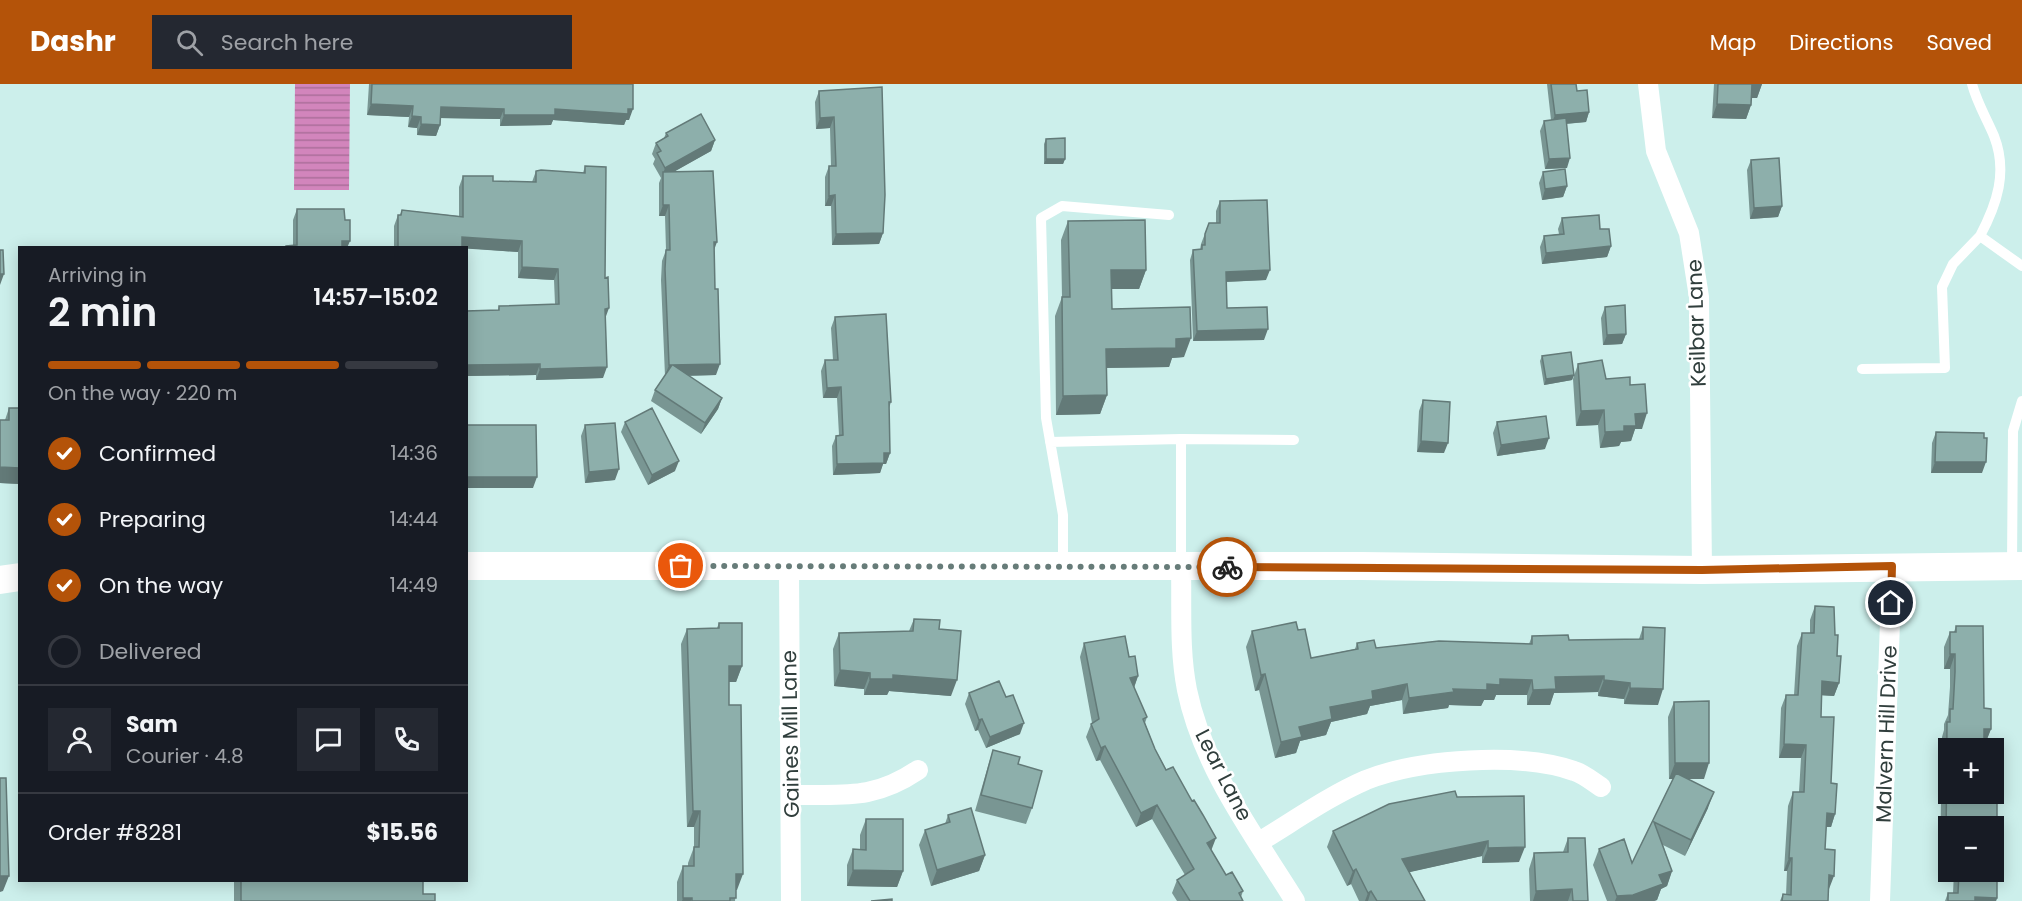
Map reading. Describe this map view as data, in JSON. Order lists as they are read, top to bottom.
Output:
{
  "streets": {
    "street": [
      "Keilbar Lane",
      "Gaines Mill Lane",
      "Malvern Hill Drive",
      "Lear Lane"
    ]
  },
  "page": {
    "header": "Dashr",
    "search": "Search here",
    "nav": ["Map", "Directions", "Saved"],
    "heading": ["2 min", "Arriving in", "14:57–15:02"],
    "panel": [
      "Sam",
      "Courier · 4.8",
      "Order #8281",
      "$15.56"
    ],
    "bar": "On the way · 220 m",
    "list": [
      ["Confirmed", "14:36"],
      ["Preparing", "14:44"],
      ["On the way", "14:49"],
      "Delivered"
    ],
    "map_buttons": ["+", "−"]
  }
}
